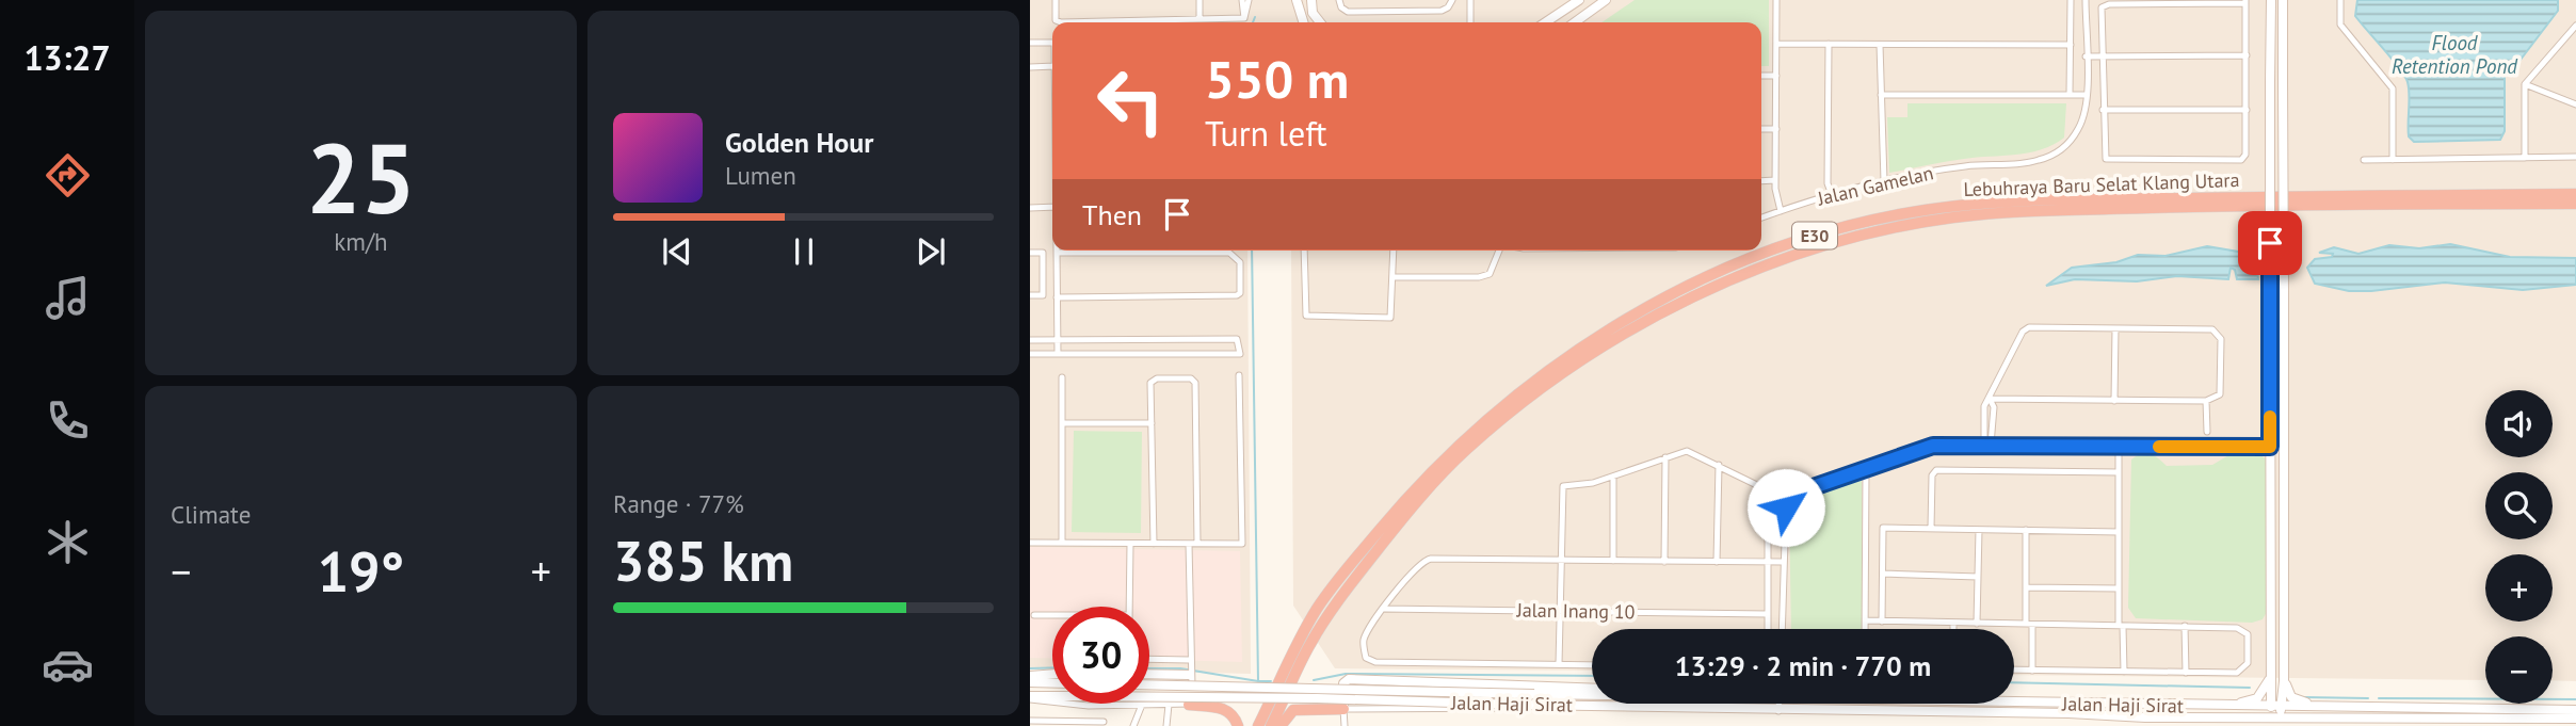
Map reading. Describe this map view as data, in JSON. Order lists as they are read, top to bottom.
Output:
{
  "streets": {
    "highway": ["Lebuhraya Baru Selat Klang Utara", "E30"],
    "main road": ["Jalan Haji Sirat"],
    "street": ["Jalan Gamelan", "Jalan Inang 10"]
  },
  "water": ["Flood Retention Pond"],
  "page": {
    "tabs": "13:27",
    "tile": [
      ["25", "km/h"],
      "Climate",
      ["Range · 77%", "385 km"]
    ],
    "turn": ["550 m", "Turn left"],
    "song": ["Golden Hour", "Lumen"],
    "then": "Then",
    "map_buttons": ["+", "−"],
    "heat": ["−", "19°", "+"],
    "limit": "30",
    "trip": "13:29 · 2 min · 770 m"
  }
}
